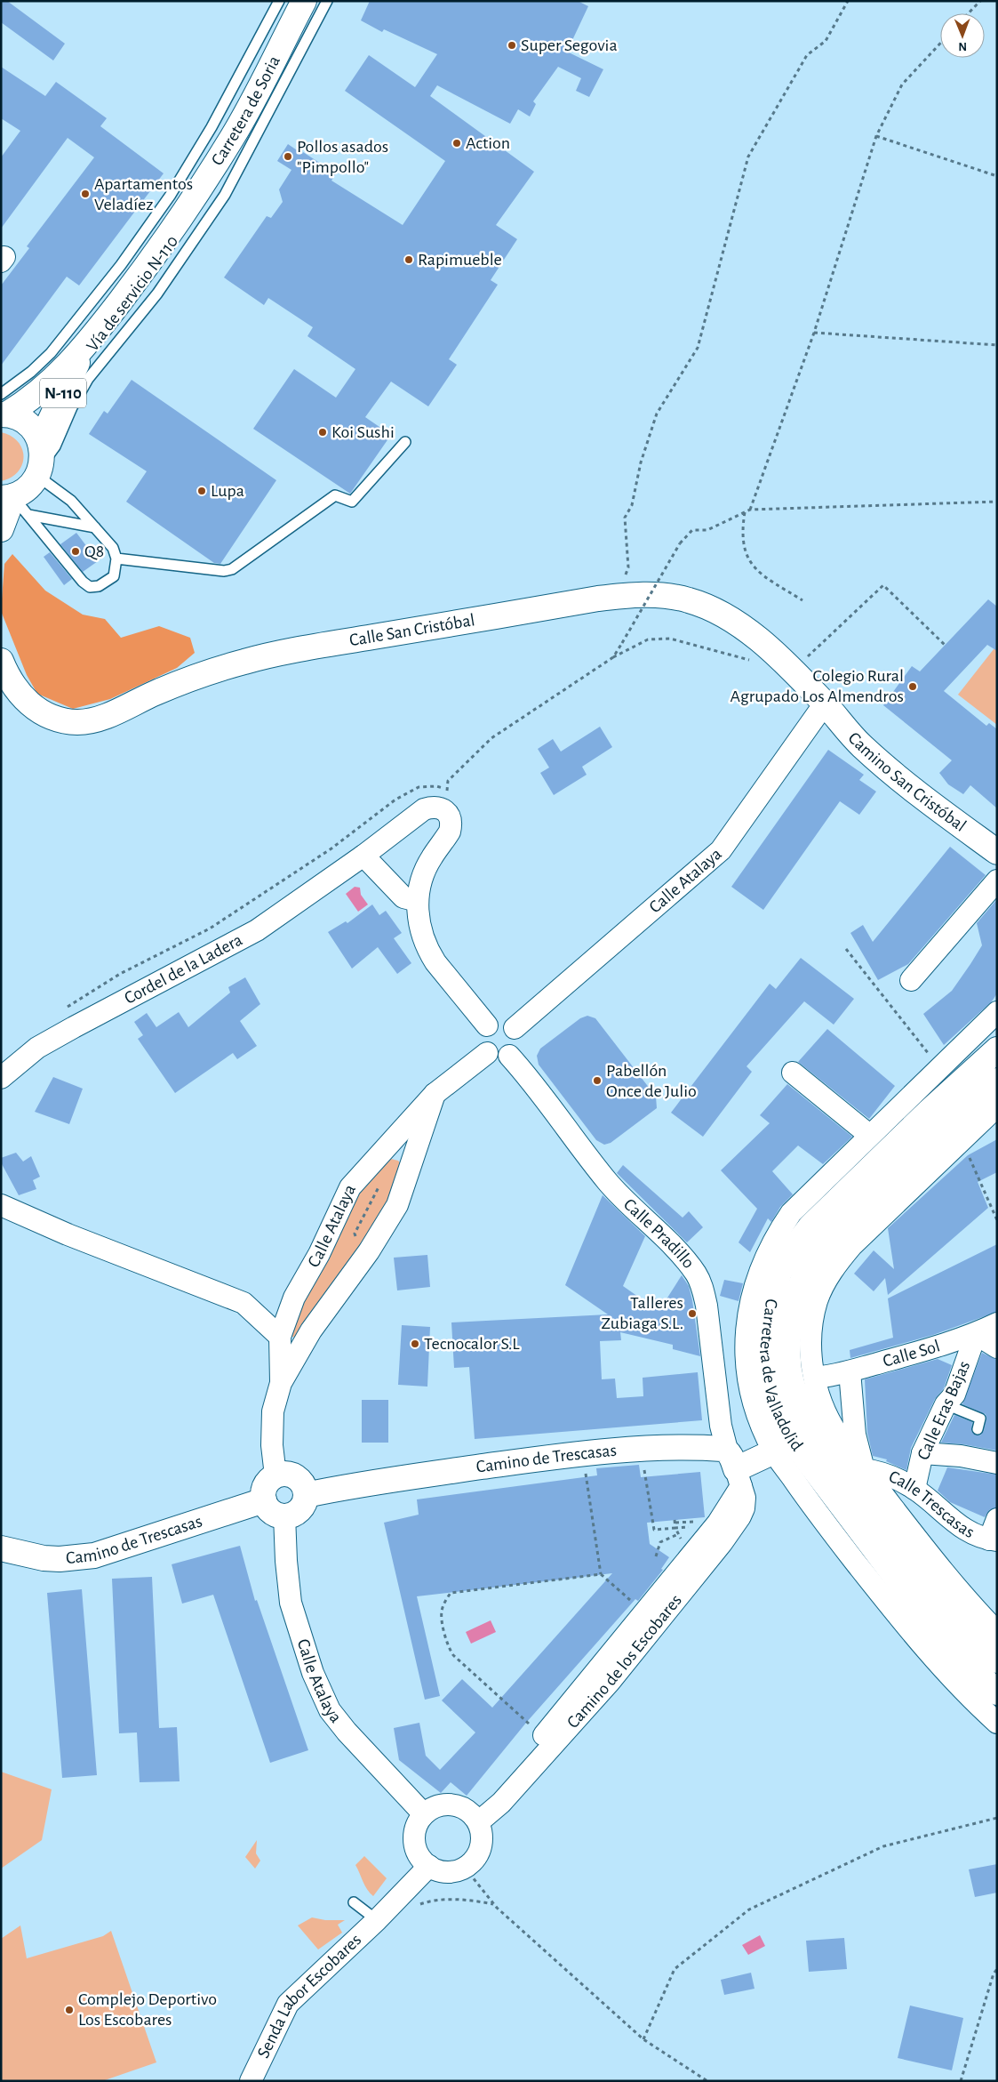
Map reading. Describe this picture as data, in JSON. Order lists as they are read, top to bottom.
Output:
{
  "streets": {
    "main road": [
      "Carretera de Soria",
      "N-110",
      "Calle San Cristóbal",
      "Camino San Cristóbal",
      "Carretera de Valladolid",
      "Camino de Trescasas"
    ],
    "street": [
      "Calle Atalaya",
      "Cordel de la Ladera",
      "Calle Pradillo",
      "Calle Sol",
      "Calle Eras Bajas",
      "Calle Trescasas",
      "Camino de los Escobares",
      "Senda Labor Escobares"
    ],
    "lane": ["Vía de servicio N-110"]
  },
  "crossings": [
    ["Carretera de Soria", "Vía de servicio N-110"],
    ["Carretera de Soria", "N-110"],
    ["Vía de servicio N-110", "N-110"],
    ["Calle San Cristóbal", "Camino San Cristóbal"],
    ["Calle San Cristóbal", "Calle Atalaya"],
    ["Camino San Cristóbal", "Calle Atalaya"],
    ["Calle Atalaya", "Calle Pradillo"],
    ["Calle Atalaya", "Camino de Trescasas"],
    ["Calle Atalaya", "Camino de los Escobares"],
    ["Calle Pradillo", "Camino de Trescasas"],
    ["Calle Pradillo", "Camino de los Escobares"],
    ["Calle Sol", "Carretera de Valladolid"],
    ["Calle Sol", "Calle Eras Bajas"],
    ["Carretera de Valladolid", "Camino de Trescasas"],
    ["Carretera de Valladolid", "Calle Trescasas"],
    ["Calle Eras Bajas", "Calle Trescasas"],
    ["Camino de Trescasas", "Camino de los Escobares"]
  ],
  "places": [
    "Super Segovia",
    "Action",
    "Pollos asados \"Pimpollo\"",
    "Apartamentos Veladíez",
    "Rapimueble",
    "Koi Sushi",
    "Lupa",
    "Q8",
    "Colegio Rural Agrupado Los Almendros",
    "Pabellón Once de Julio",
    "Talleres Zubiaga S.L.",
    "Tecnocalor S.L",
    "Complejo Deportivo Los Escobares"
  ],
  "north": "bottom"
}
